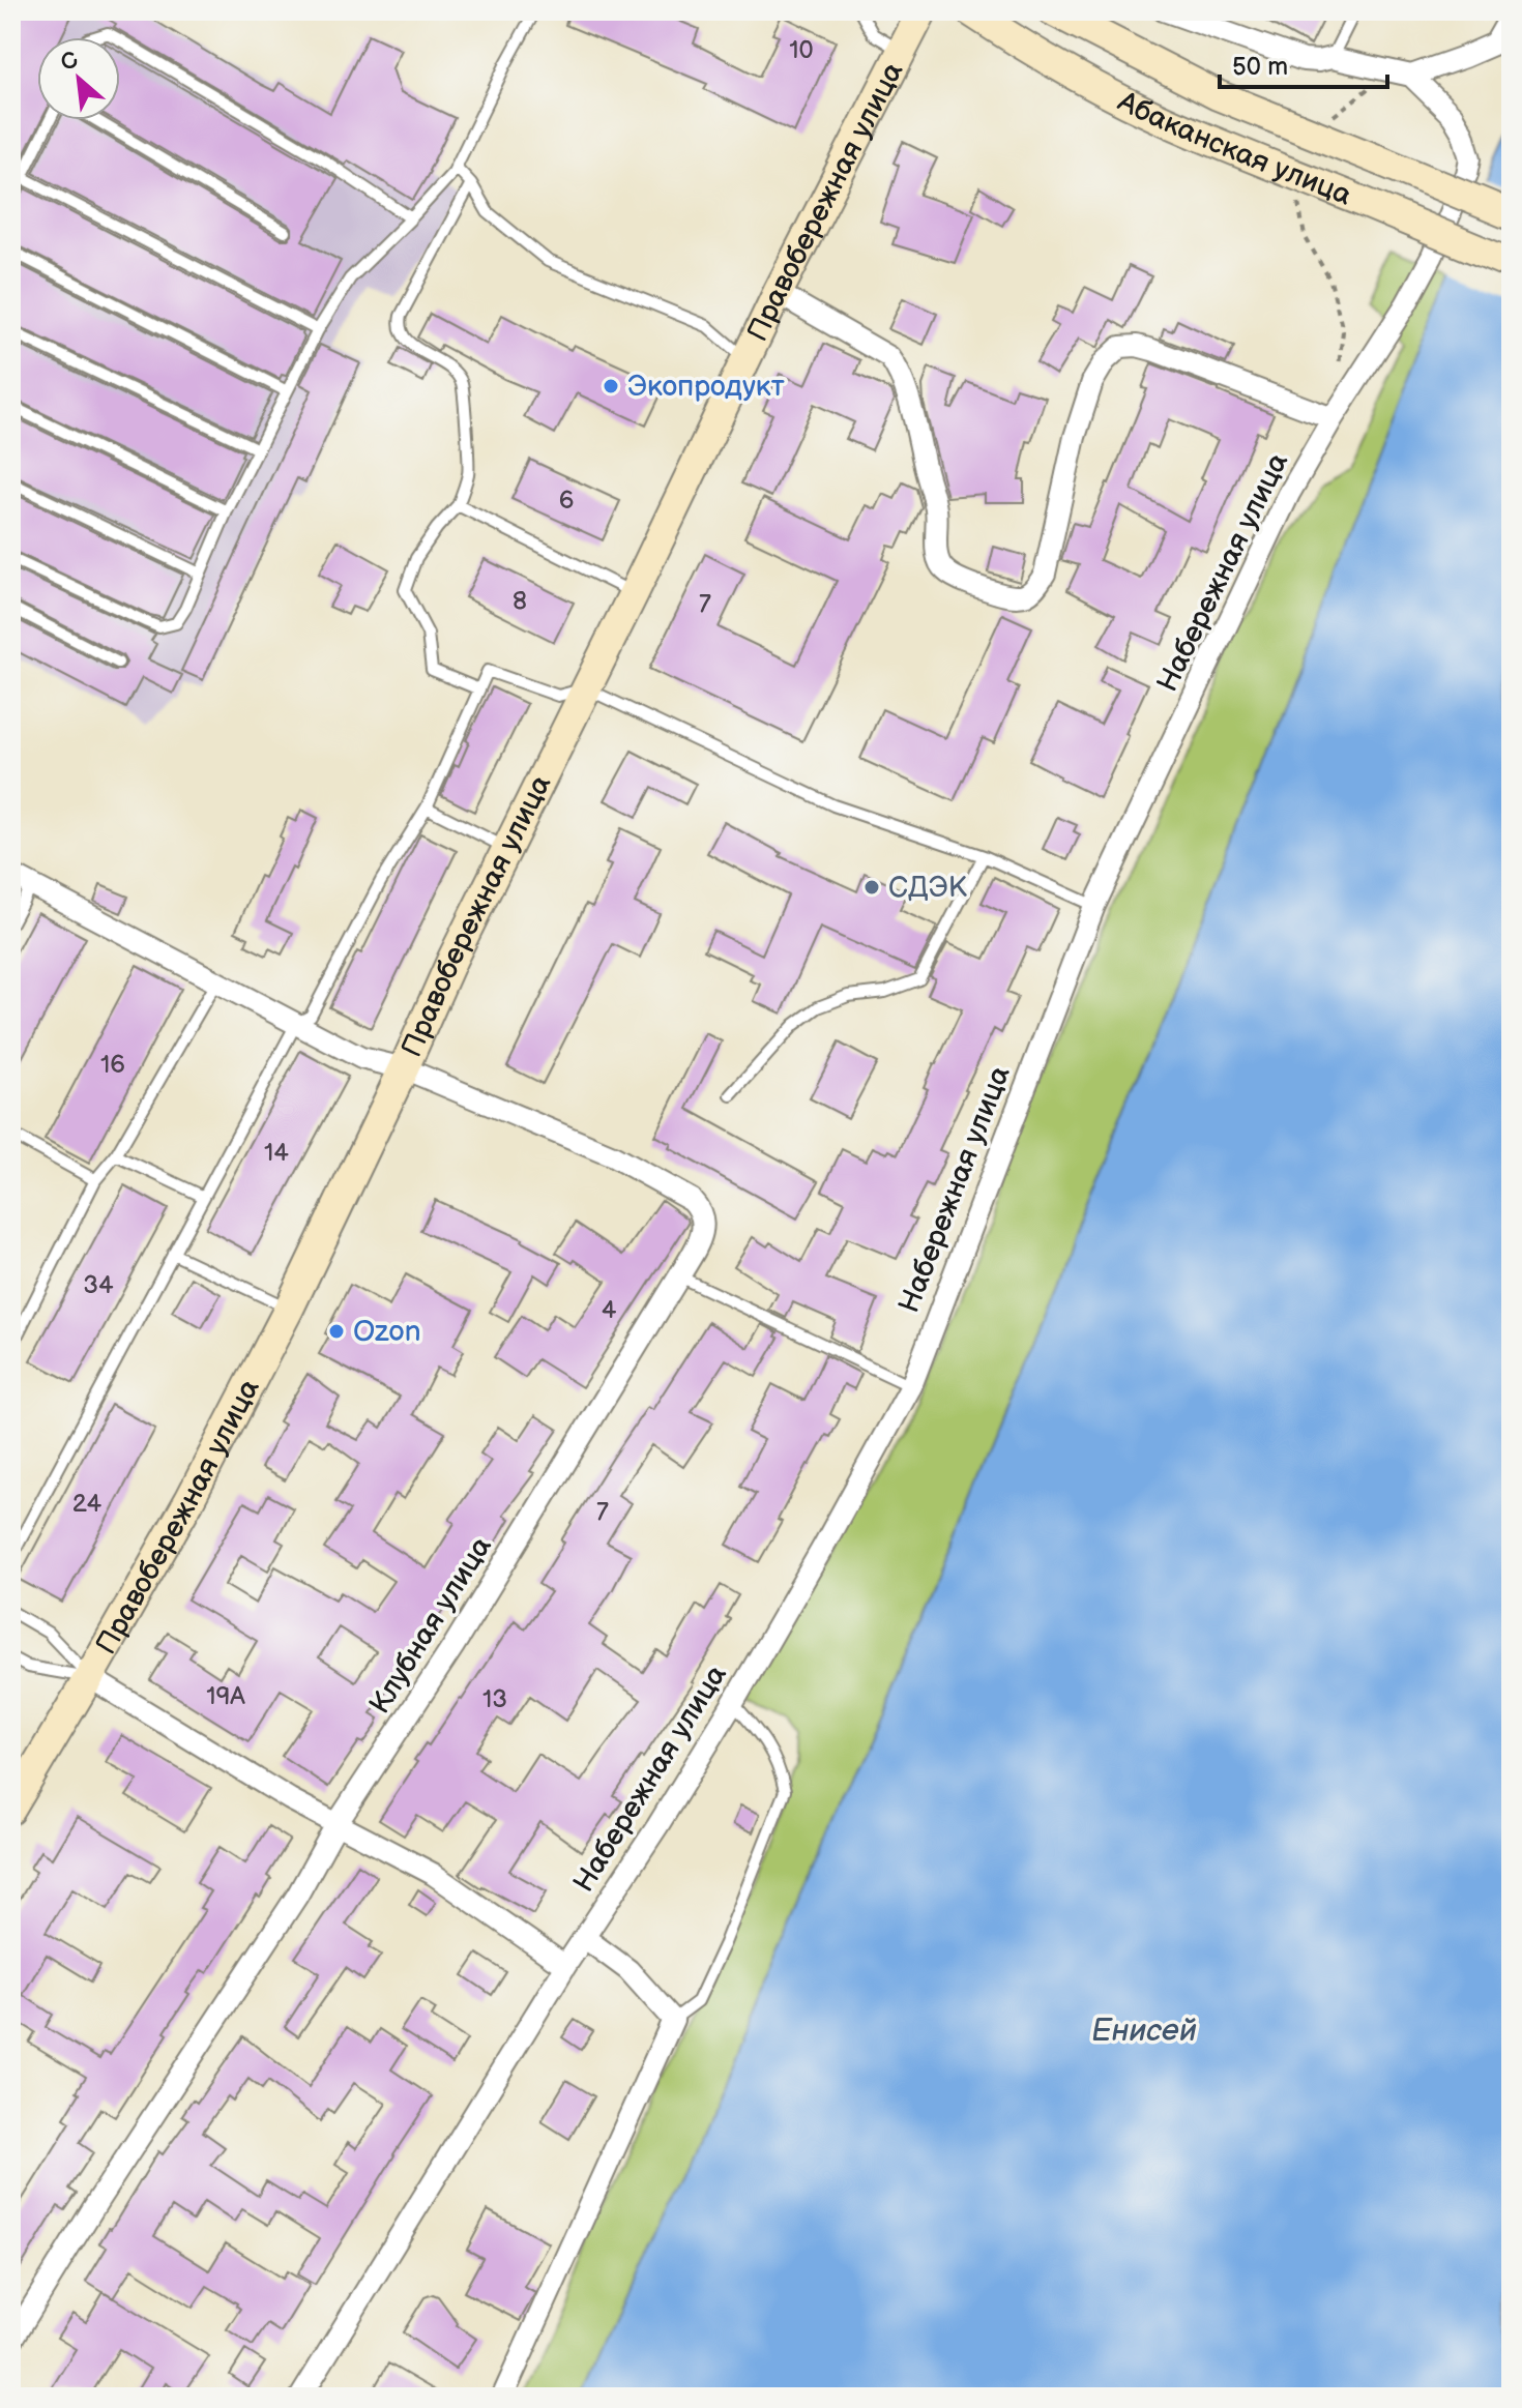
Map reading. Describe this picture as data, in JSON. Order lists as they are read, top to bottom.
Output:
{
  "streets": {
    "street": [
      "Абаканская улица",
      "Правобережная улица",
      "Набережная улица",
      "Клубная улица"
    ]
  },
  "crossings": [
    ["Правобережная улица", "Клубная улица"]
  ],
  "water": ["Енисей"],
  "places": ["Экопродукт", "СДЭК", "Ozon"],
  "house_numbers": [
    "10",
    "6",
    "8",
    "7",
    "16",
    "14",
    "34",
    "4",
    "24",
    "7",
    "19А",
    "13"
  ],
  "scale_bar": "50 m",
  "north": "top left"
}
